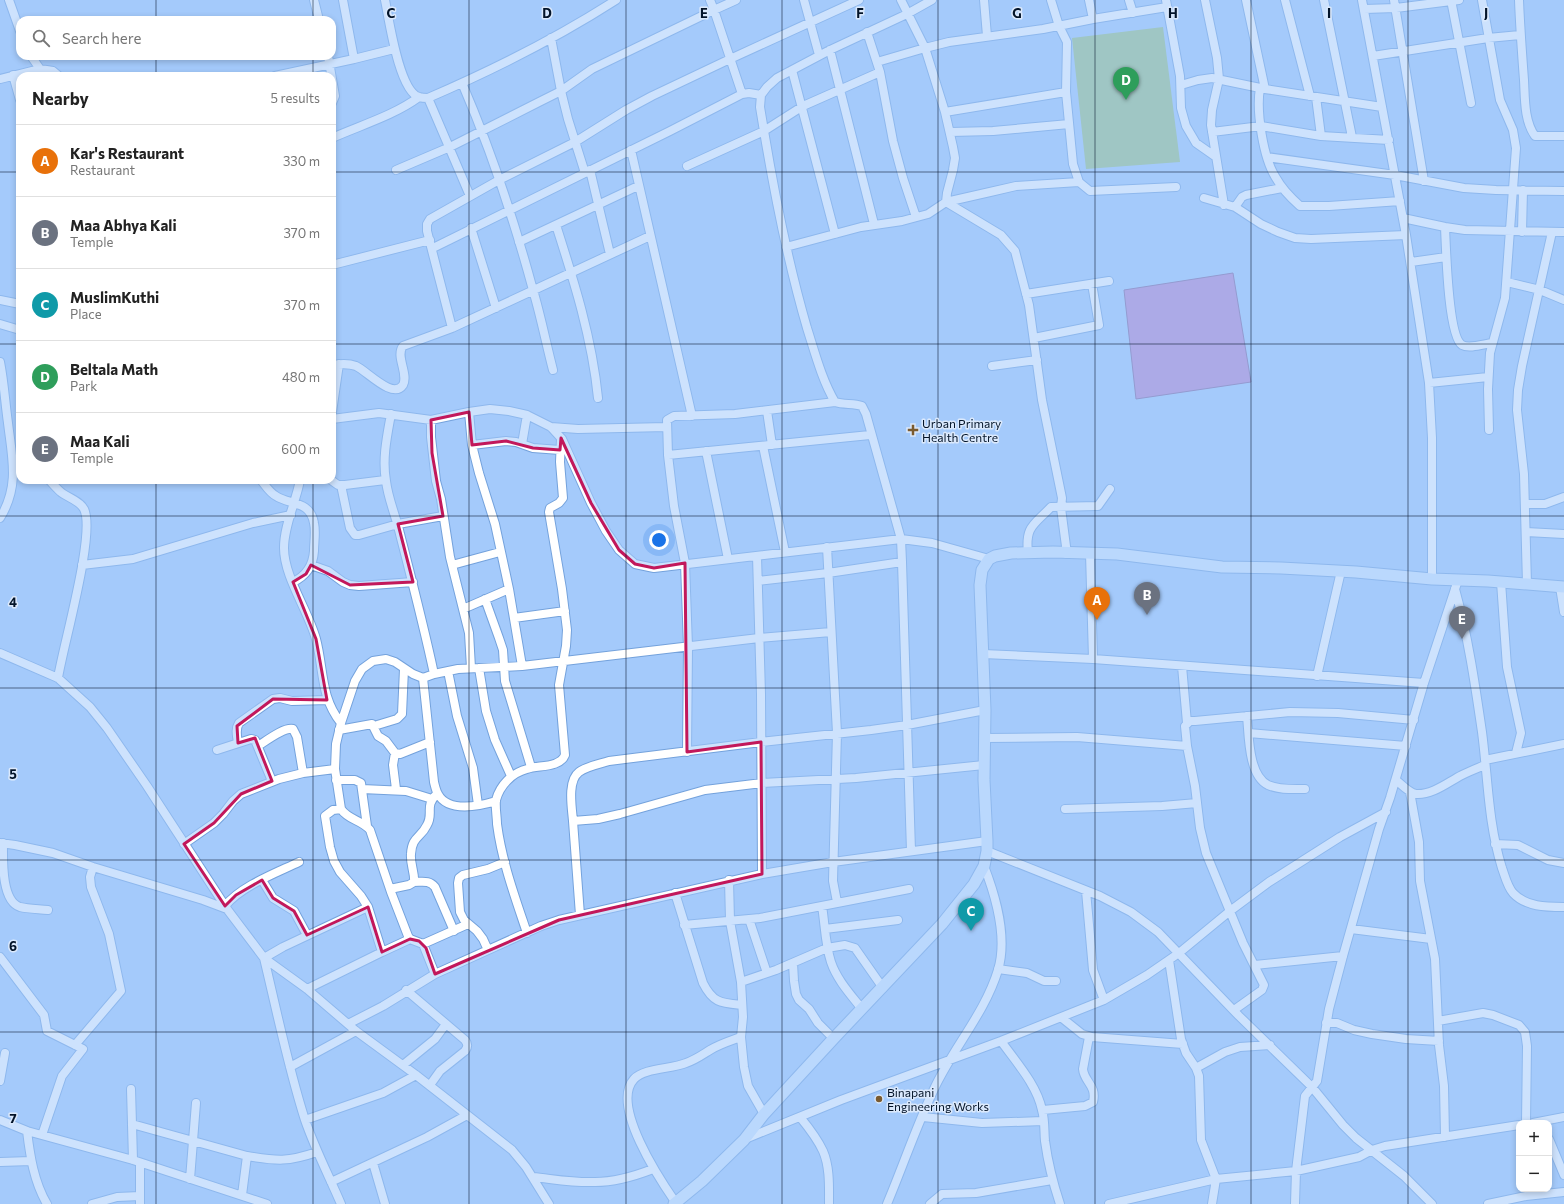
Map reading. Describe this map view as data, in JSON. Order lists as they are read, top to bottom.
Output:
{
  "places": {
    "health": ["Urban Primary Health Centre"],
    "other": ["Binapani Engineering Works"]
  },
  "page": {
    "search": "Search here",
    "pins": [
      "D",
      "B",
      "A",
      "E",
      "C"
    ],
    "heading": ["Nearby", "5 results"],
    "list": [
      {
        "mark": "A",
        "name": "Kar's Restaurant",
        "note": "Restaurant",
        "value": "330 m"
      },
      {
        "mark": "B",
        "name": "Maa Abhya Kali",
        "note": "Temple",
        "value": "370 m"
      },
      {
        "mark": "C",
        "name": "MuslimKuthi",
        "note": "Place",
        "value": "370 m"
      },
      {
        "mark": "D",
        "name": "Beltala Math",
        "note": "Park",
        "value": "480 m"
      },
      {
        "mark": "E",
        "name": "Maa Kali",
        "note": "Temple",
        "value": "600 m"
      }
    ],
    "map_buttons": ["+", "−"]
  },
  "grid": {
    "columns": [
      "C",
      "D",
      "E",
      "F",
      "G",
      "H",
      "I",
      "J"
    ],
    "rows": [
      "4",
      "5",
      "6",
      "7"
    ]
  }
}
